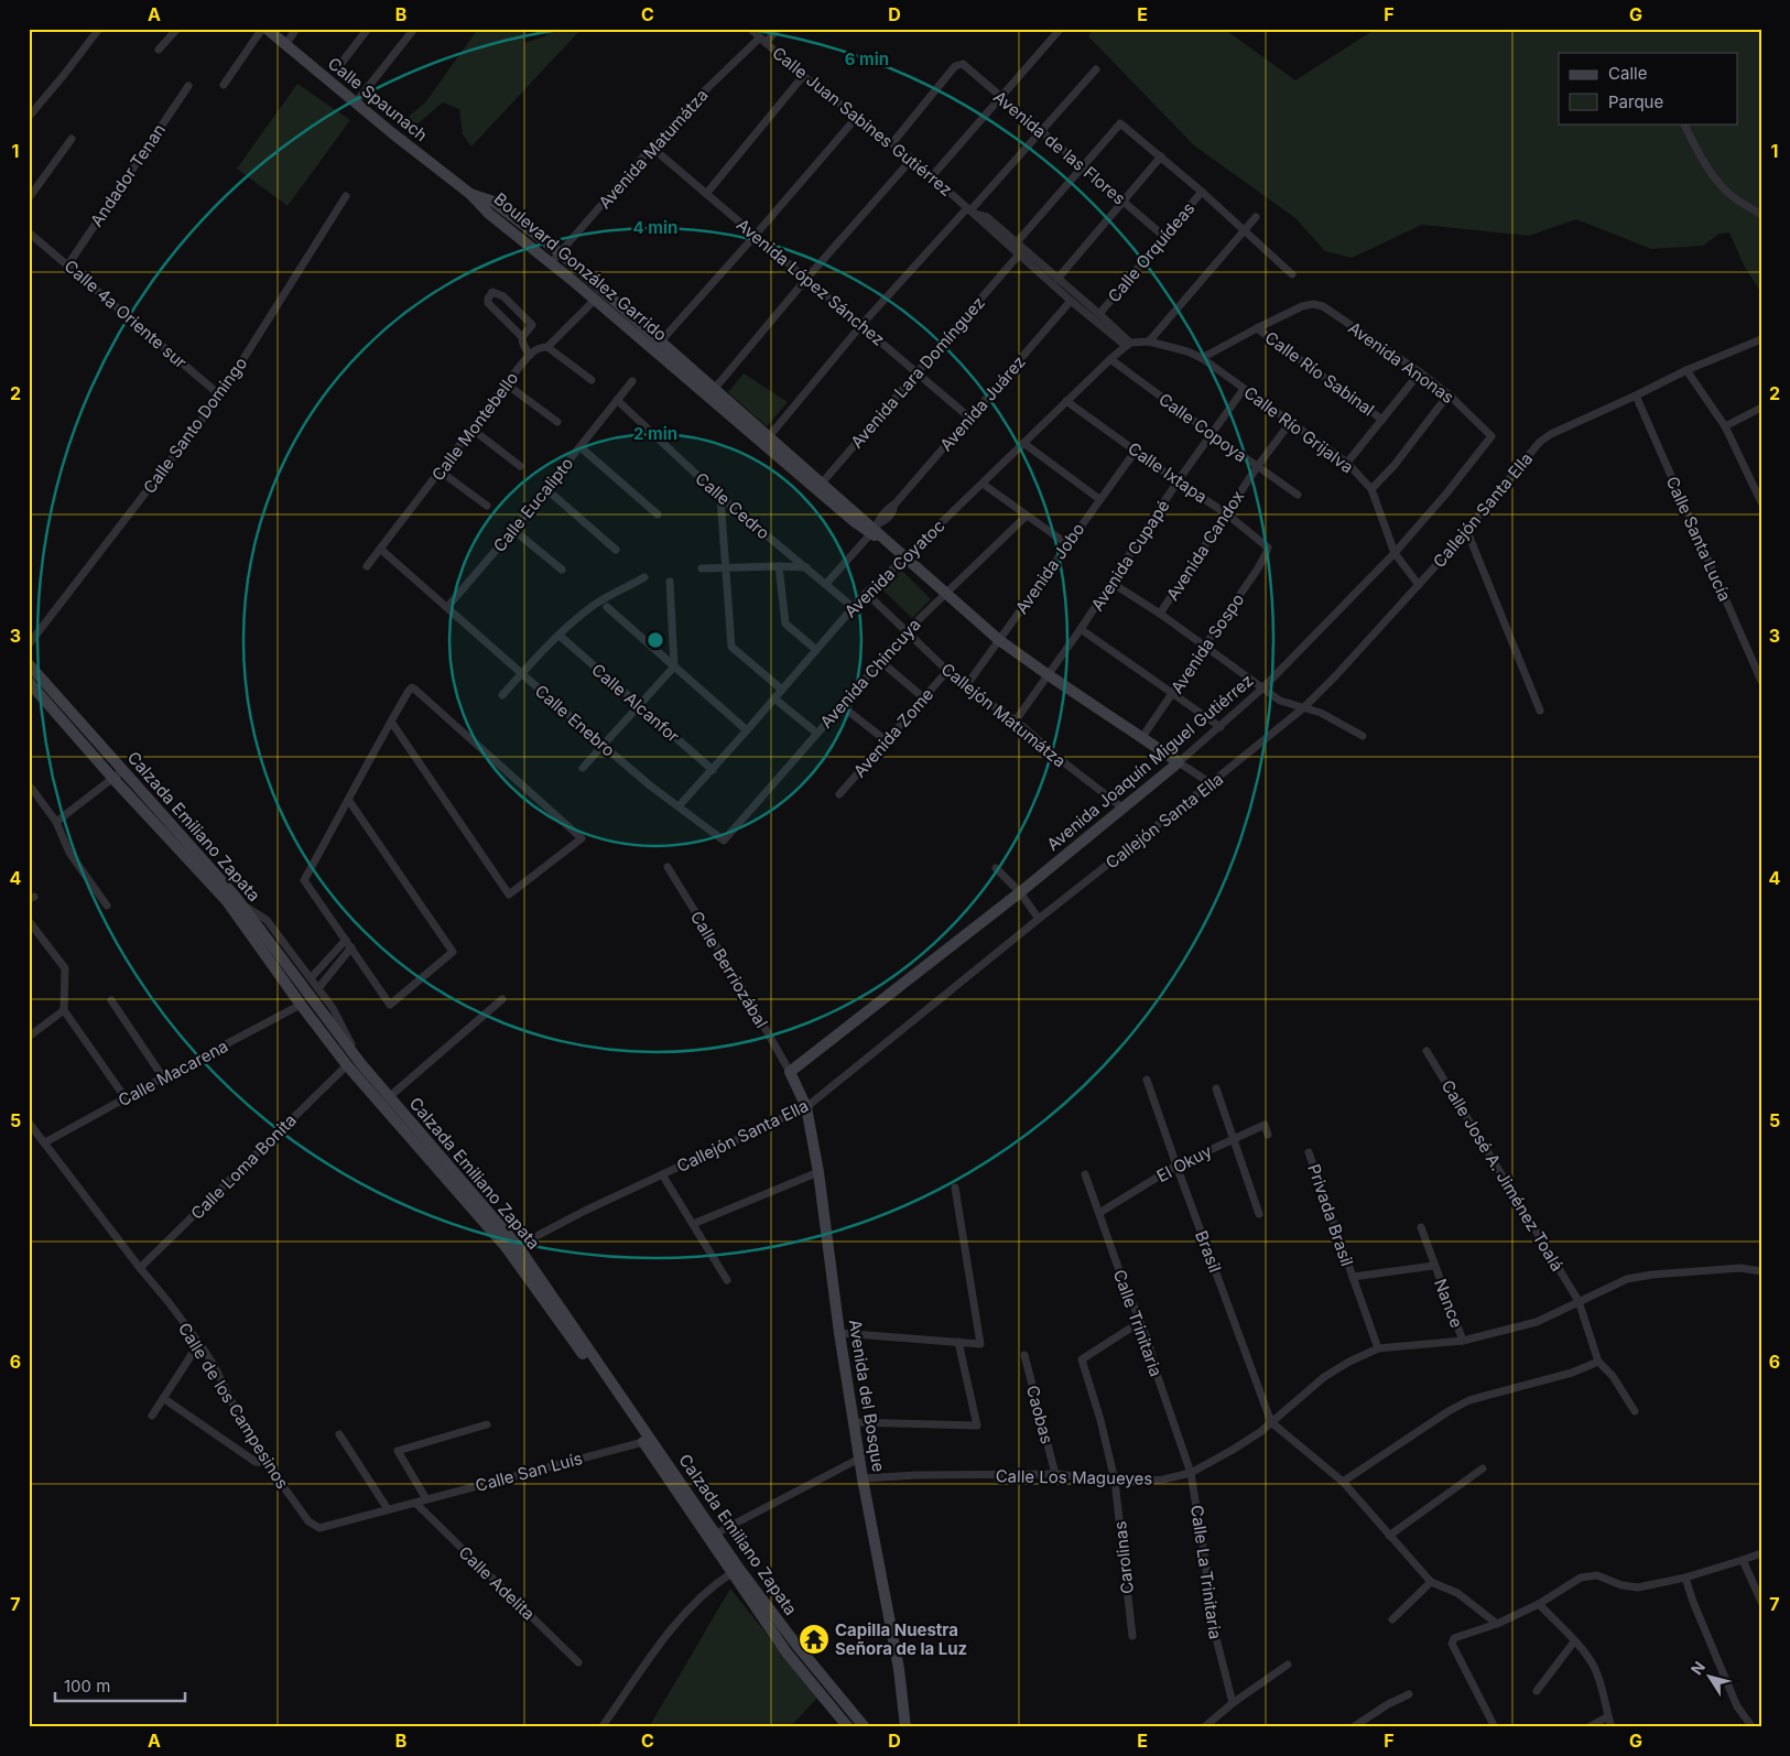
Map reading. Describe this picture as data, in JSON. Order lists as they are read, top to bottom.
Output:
{
  "streets": {
    "main road": [
      "Calle Spaunach",
      "Boulevard González Garrido",
      "Avenida Joaquín Miguel Gutiérrez",
      "Calzada Emiliano Zapata",
      "Avenida del Bosque"
    ],
    "street": [
      "Calle Juan Sabines Gutiérrez",
      "Avenida de las Flores",
      "Avenida Matumátza",
      "Andador Tenan",
      "Calle Orquídeas",
      "Avenida López Sánchez",
      "Calle 4a Oriente sur",
      "Avenida Anonas",
      "Avenida Lara Domínguez",
      "Calle Río Sabinal",
      "Avenida Juárez",
      "Calle Santo Domingo",
      "Calle Montebello",
      "Calle Copoya",
      "Calle Río Grijalva",
      "Calle Ixtapa",
      "Calle Eucalipto",
      "Calle Cedro",
      "Callejón Santa Ella",
      "Calle Santa Lucía",
      "Avenida Candox",
      "Avenida Cupapé",
      "Avenida Coyatoc",
      "Avenida Jobo",
      "Avenida Sospo",
      "Avenida Chincuya",
      "Calle Alcanfor",
      "Callejón Matumátza",
      "Calle Enebro",
      "Avenida Zome",
      "Calle Berriozábal",
      "Calle Macarena",
      "El Okuy",
      "Calle Loma Bonita",
      "Calle José A. Jiménez Toalá",
      "Privada Brasil",
      "Brasil",
      "Nance",
      "Calle Trinitaria",
      "Calle de los Campesinos",
      "Caobas",
      "Calle San Luís",
      "Calle Los Magueyes",
      "Carolinas",
      "Calle La Trinitaria",
      "Calle Adelita"
    ]
  },
  "crossings": [
    ["Calle Spaunach", "Boulevard González Garrido"],
    ["Calle Juan Sabines Gutiérrez", "Avenida de las Flores"],
    ["Calle Juan Sabines Gutiérrez", "Avenida Matumátza"],
    ["Calle Juan Sabines Gutiérrez", "Calle Orquídeas"],
    ["Calle Juan Sabines Gutiérrez", "Avenida Lara Domínguez"],
    ["Calle Juan Sabines Gutiérrez", "Avenida Juárez"],
    ["Calle Juan Sabines Gutiérrez", "Avenida Coyatoc"],
    ["Avenida de las Flores", "Calle Orquídeas"],
    ["Avenida Matumátza", "Boulevard González Garrido"],
    ["Avenida Matumátza", "Avenida López Sánchez"],
    ["Andador Tenan", "Calle 4a Oriente sur"],
    ["Boulevard González Garrido", "Avenida Lara Domínguez"],
    ["Boulevard González Garrido", "Avenida Juárez"],
    ["Boulevard González Garrido", "Calle Montebello"],
    ["Boulevard González Garrido", "Callejón Santa Ella"],
    ["Boulevard González Garrido", "Avenida Cupapé"],
    ["Boulevard González Garrido", "Avenida Coyatoc"],
    ["Boulevard González Garrido", "Avenida Jobo"],
    ["Boulevard González Garrido", "Avenida Sospo"],
    ["Boulevard González Garrido", "Avenida Chincuya"],
    ["Boulevard González Garrido", "Avenida Joaquín Miguel Gutiérrez"],
    ["Avenida López Sánchez", "Avenida Lara Domínguez"],
    ["Avenida López Sánchez", "Avenida Juárez"],
    ["Calle 4a Oriente sur", "Calle Santo Domingo"],
    ["Avenida Anonas", "Calle Río Sabinal"],
    ["Avenida Anonas", "Avenida Joaquín Miguel Gutiérrez"],
    ["Avenida Juárez", "Calle Cedro"],
    ["Calle Montebello", "Calle Enebro"],
    ["Calle Copoya", "Avenida Candox"],
    ["Calle Copoya", "Avenida Cupapé"],
    ["Calle Copoya", "Avenida Coyatoc"],
    ["Calle Río Grijalva", "Callejón Santa Ella"],
    ["Calle Río Grijalva", "Avenida Candox"],
    ["Calle Río Grijalva", "Avenida Cupapé"],
    ["Calle Río Grijalva", "Avenida Joaquín Miguel Gutiérrez"],
    ["Calle Ixtapa", "Avenida Candox"],
    ["Calle Ixtapa", "Avenida Cupapé"],
    ["Calle Ixtapa", "Avenida Coyatoc"],
    ["Calle Ixtapa", "Avenida Jobo"],
    ["Calle Ixtapa", "Avenida Sospo"],
    ["Calle Eucalipto", "Calle Cedro"],
    ["Calle Eucalipto", "Calle Enebro"],
    ["Calle Cedro", "Avenida Coyatoc"],
    ["Callejón Santa Ella", "Calle Santa Lucía"],
    ["Callejón Santa Ella", "Calzada Emiliano Zapata"],
    ["Callejón Santa Ella", "Avenida del Bosque"],
    ["Avenida Cupapé", "Callejón Matumátza"],
    ["Avenida Coyatoc", "Calle Alcanfor"],
    ["Avenida Coyatoc", "Callejón Matumátza"],
    ["Avenida Coyatoc", "Calle Enebro"],
    ["Avenida Jobo", "Callejón Matumátza"],
    ["Avenida Chincuya", "Callejón Matumátza"],
    ["Avenida Chincuya", "Calle Enebro"],
    ["Callejón Matumátza", "Avenida Zome"],
    ["Callejón Matumátza", "Avenida Joaquín Miguel Gutiérrez"],
    ["Avenida Joaquín Miguel Gutiérrez", "Calle Berriozábal"],
    ["Avenida Joaquín Miguel Gutiérrez", "Avenida del Bosque"],
    ["Calzada Emiliano Zapata", "Calle Macarena"],
    ["Calzada Emiliano Zapata", "Calle Loma Bonita"],
    ["Calzada Emiliano Zapata", "Calle San Luís"],
    ["Calle Berriozábal", "Avenida del Bosque"],
    ["Calle Macarena", "Calle de los Campesinos"],
    ["El Okuy", "Brasil"],
    ["El Okuy", "Calle Trinitaria"],
    ["Calle Loma Bonita", "Calle de los Campesinos"],
    ["Calle José A. Jiménez Toalá", "Calle Los Magueyes"],
    ["Privada Brasil", "Calle Los Magueyes"],
    ["Brasil", "Calle Los Magueyes"],
    ["Nance", "Calle Los Magueyes"],
    ["Calle Trinitaria", "Calle Los Magueyes"],
    ["Calle Trinitaria", "Carolinas"],
    ["Calle Trinitaria", "Calle La Trinitaria"],
    ["Avenida del Bosque", "Calle Los Magueyes"],
    ["Calle de los Campesinos", "Calle San Luís"],
    ["Calle de los Campesinos", "Calle Adelita"],
    ["Caobas", "Calle Los Magueyes"],
    ["Calle San Luís", "Calle Adelita"],
    ["Calle Los Magueyes", "Carolinas"],
    ["Calle Los Magueyes", "Calle La Trinitaria"]
  ],
  "places": {
    "temple": ["Capilla Nuestra Señora de la Luz"]
  },
  "legend": ["Calle", "Parque"],
  "scale_bar": "100 m",
  "north": "top left",
  "grid": {
    "columns": [
      "A",
      "B",
      "C",
      "D",
      "E",
      "F",
      "G"
    ],
    "rows": [
      "1",
      "2",
      "3",
      "4",
      "5",
      "6",
      "7"
    ]
  },
  "rings": ["6 min", "4 min", "2 min"]
}
